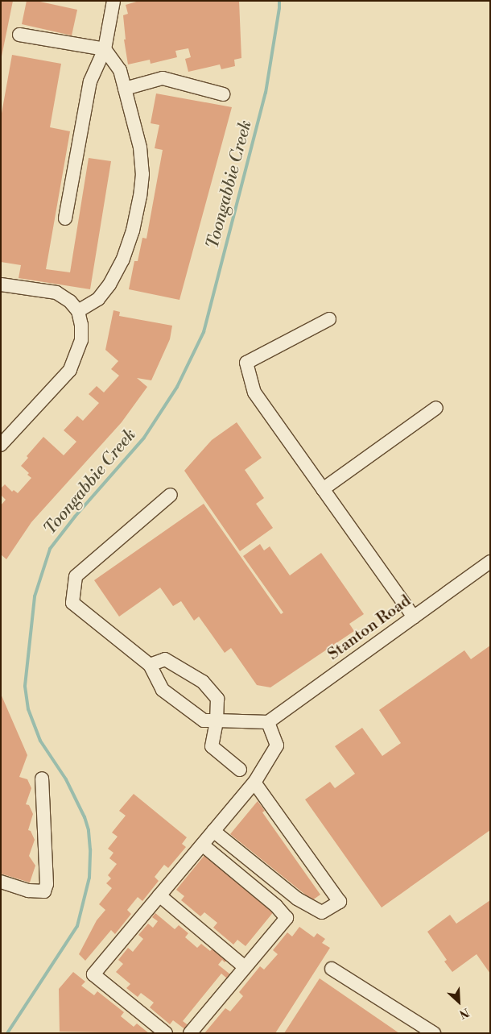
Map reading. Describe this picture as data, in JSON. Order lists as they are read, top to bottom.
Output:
{
  "streets": {
    "street": ["Stanton Road"]
  },
  "water": ["Toongabbie Creek"],
  "north": "bottom right"
}
